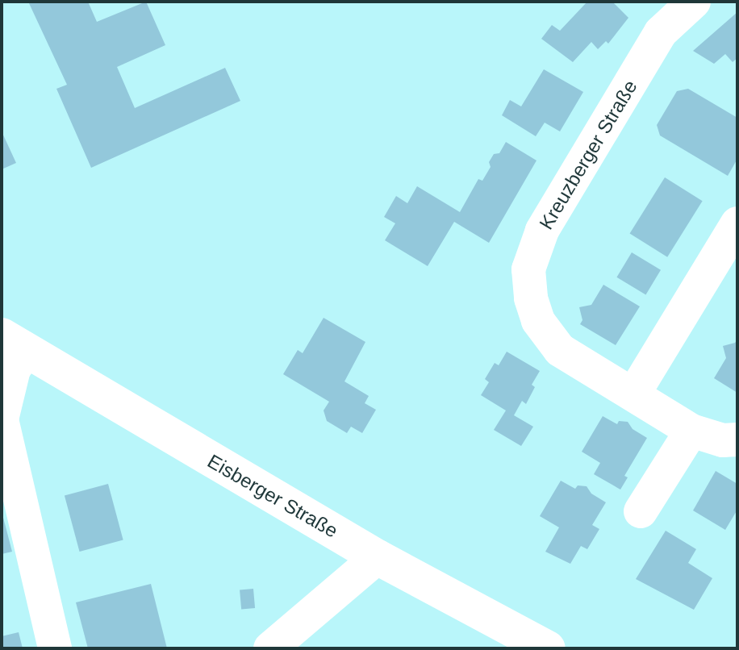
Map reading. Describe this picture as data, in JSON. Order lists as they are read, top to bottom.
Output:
{
  "streets": {
    "main road": ["Eisberger Straße"],
    "street": ["Kreuzberger Straße"]
  }
}
